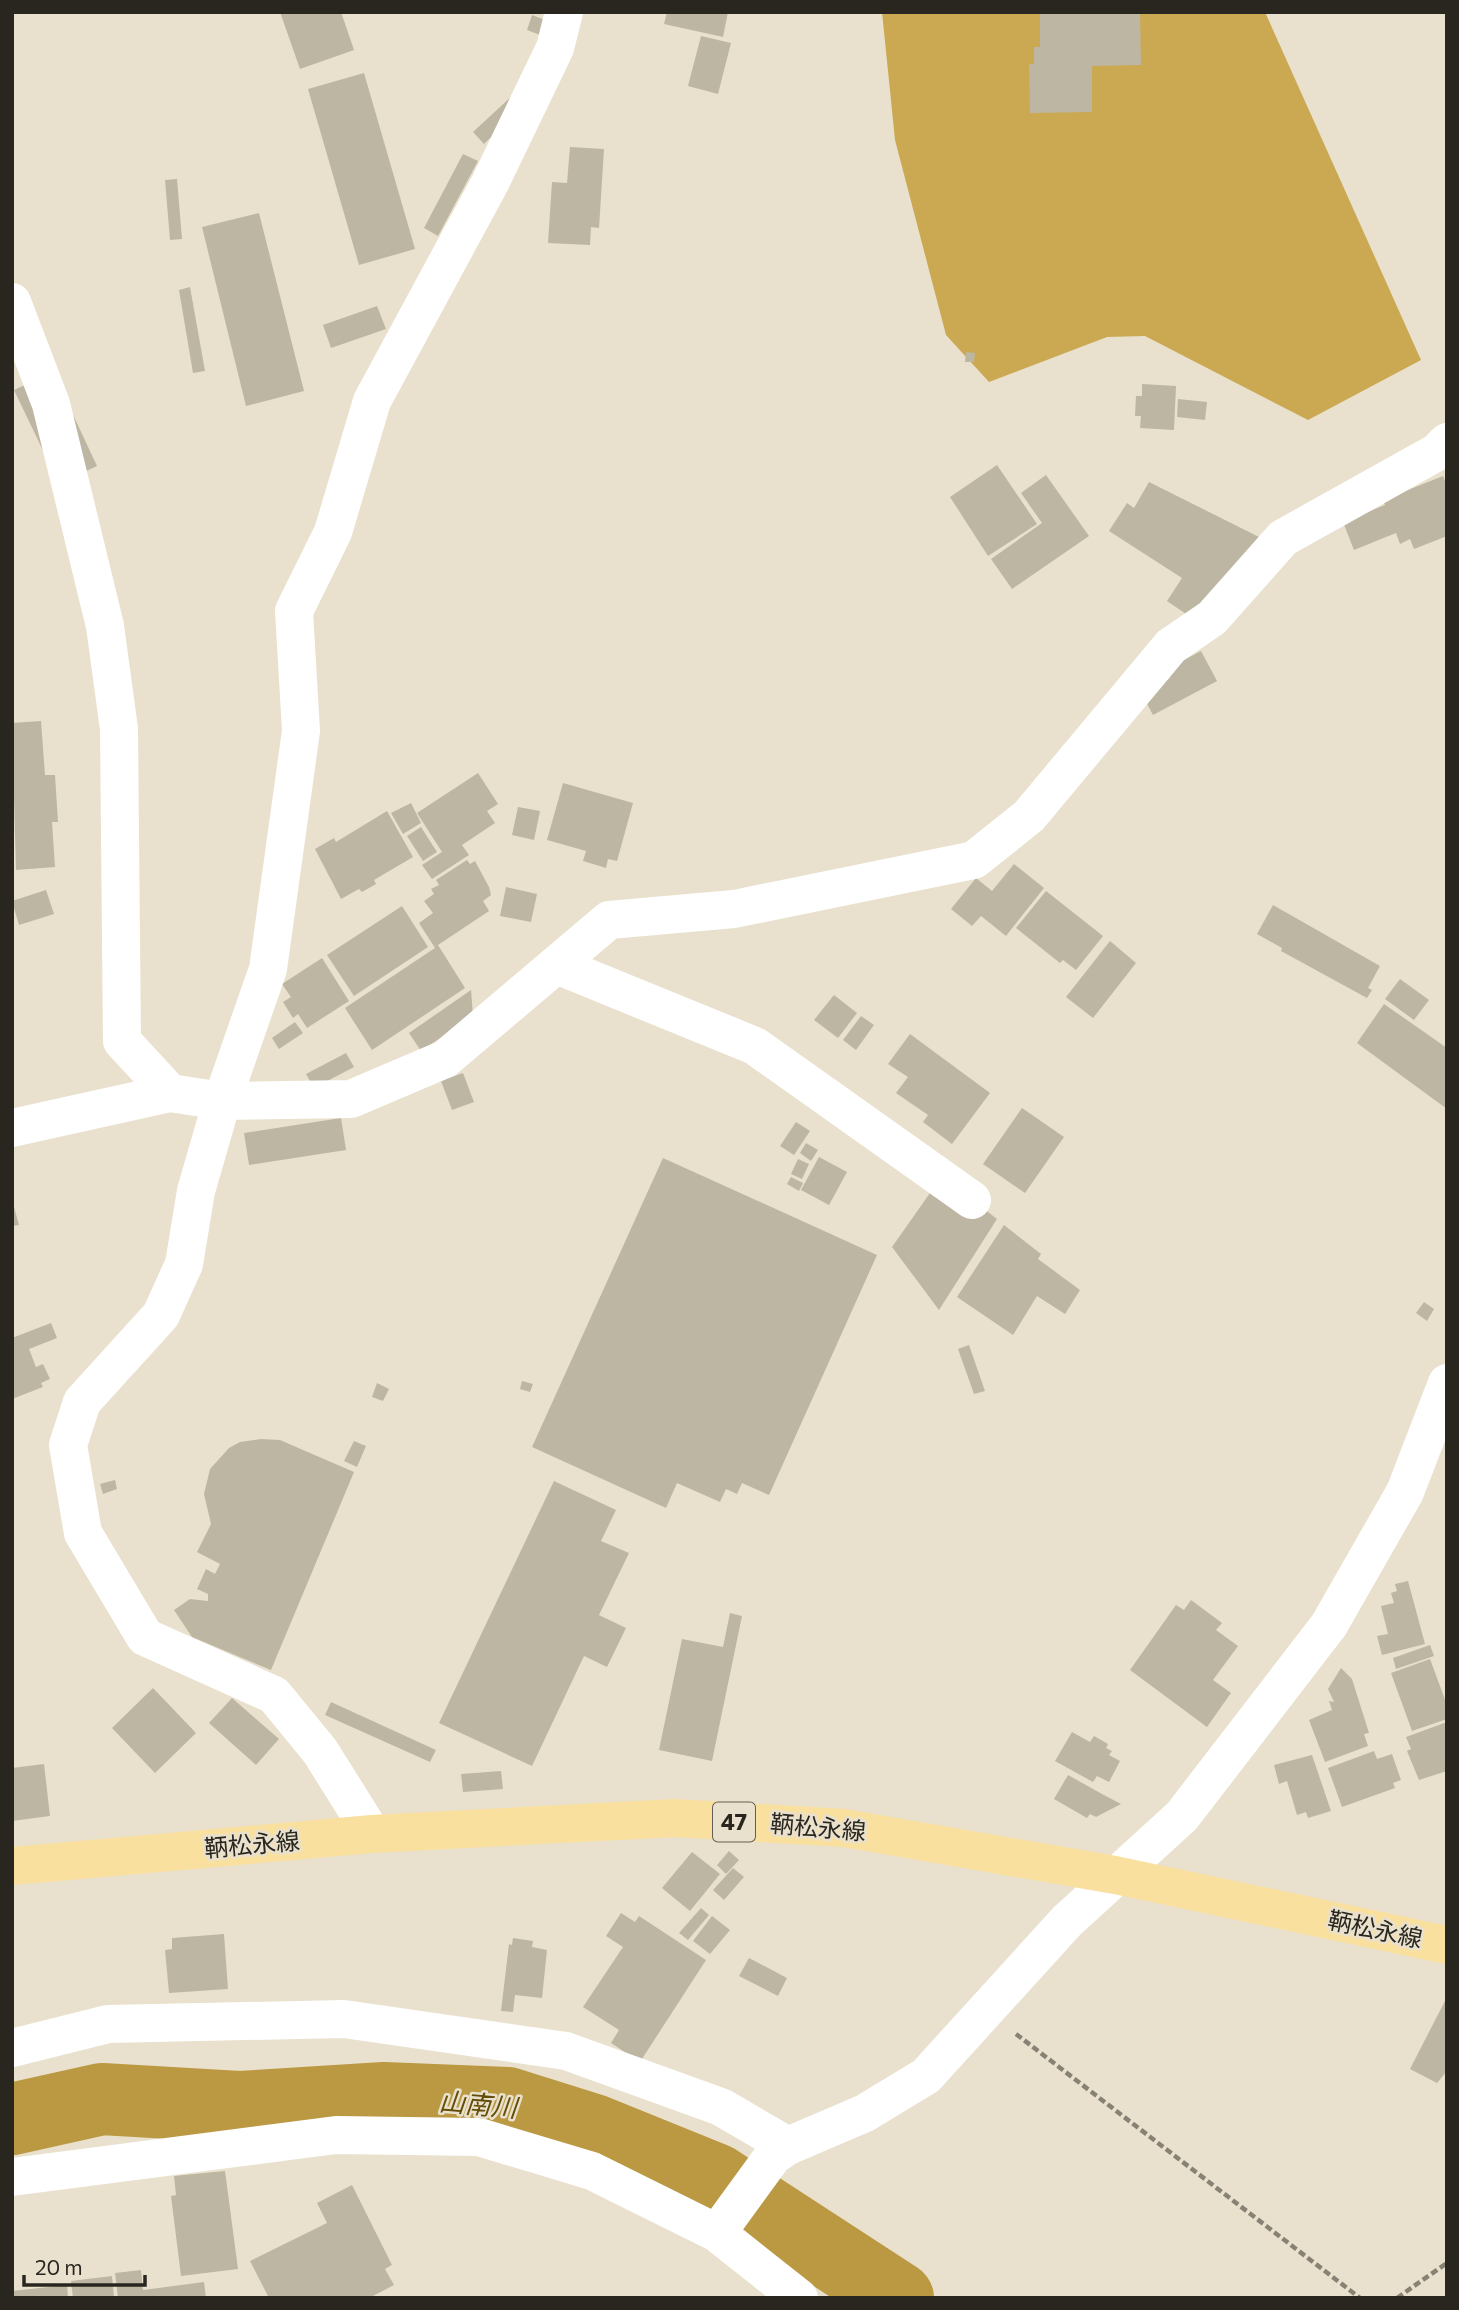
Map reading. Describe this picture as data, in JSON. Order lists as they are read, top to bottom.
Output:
{
  "streets": {
    "main road": ["47", "鞆松永線"]
  },
  "water": ["山南川"],
  "scale_bar": "20 m"
}
